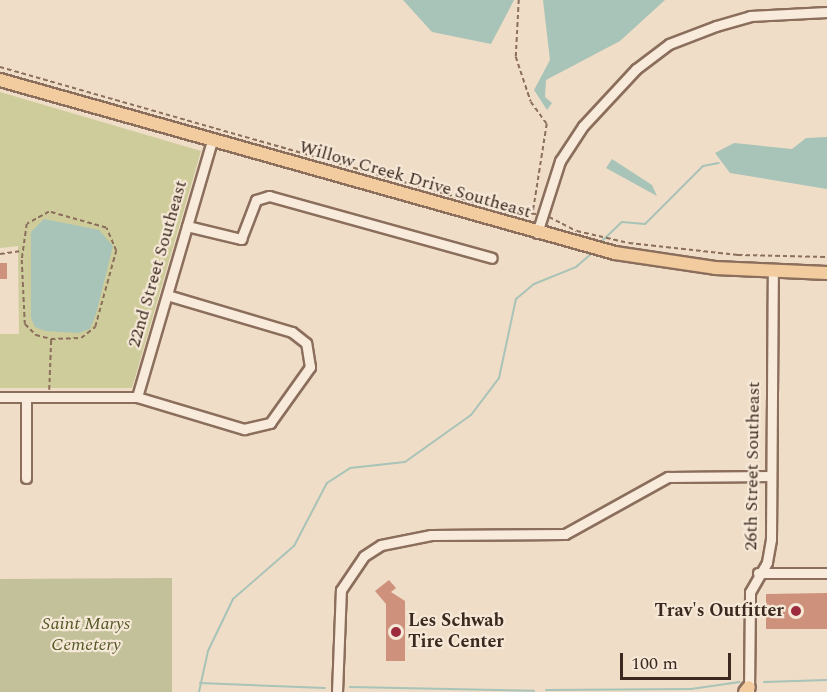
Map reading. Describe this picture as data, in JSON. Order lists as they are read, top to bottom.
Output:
{
  "streets": {
    "main road": ["Willow Creek Drive Southeast"],
    "street": ["22nd Street Southeast", "26th Street Southeast"]
  },
  "crossings": [
    ["Willow Creek Drive Southeast", "22nd Street Southeast"],
    ["Willow Creek Drive Southeast", "26th Street Southeast"]
  ],
  "parks": ["Saint Marys Cemetery"],
  "places": ["Trav's Outfitter", "Les Schwab Tire Center"],
  "scale_bar": "100 m"
}
